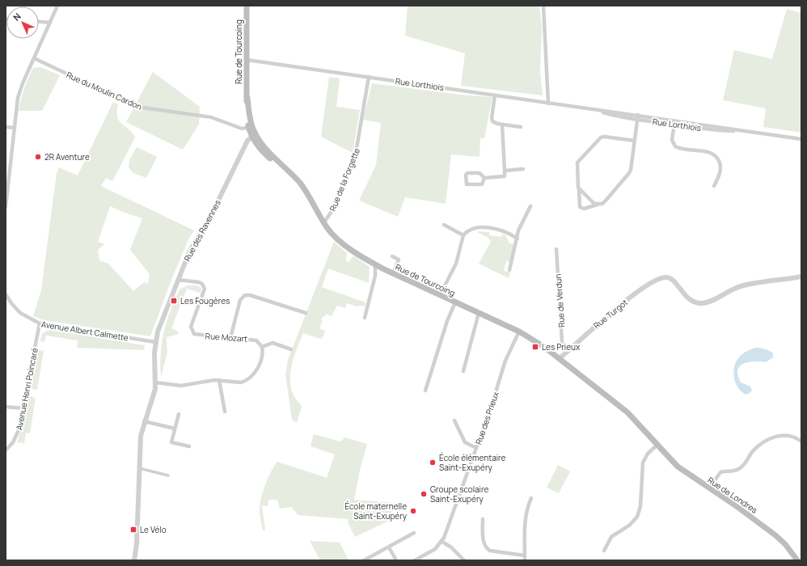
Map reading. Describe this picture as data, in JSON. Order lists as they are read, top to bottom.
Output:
{
  "streets": {
    "main road": ["Rue de Tourcoing", "Rue de Londres"],
    "street": [
      "Rue Lorthiois",
      "Rue du Moulin Cardon",
      "Rue de la Forgette",
      "Rue des Ravennes",
      "Rue de Verdun",
      "Rue Turgot",
      "Avenue Albert Calmette",
      "Rue Mozart",
      "Avenue Henri Poincaré",
      "Rue des Prieux"
    ]
  },
  "crossings": [
    ["Rue de Tourcoing", "Rue Lorthiois"],
    ["Rue de Tourcoing", "Rue du Moulin Cardon"],
    ["Rue de Tourcoing", "Rue de la Forgette"],
    ["Rue de Tourcoing", "Rue des Ravennes"],
    ["Rue de Tourcoing", "Rue Turgot"],
    ["Rue de Tourcoing", "Rue des Prieux"],
    ["Rue de Tourcoing", "Rue de Londres"],
    ["Rue Lorthiois", "Rue de la Forgette"],
    ["Rue des Ravennes", "Avenue Albert Calmette"],
    ["Rue des Ravennes", "Rue Mozart"],
    ["Rue de Verdun", "Rue Turgot"],
    ["Rue Turgot", "Rue de Londres"],
    ["Avenue Albert Calmette", "Avenue Henri Poincaré"]
  ],
  "places": {
    "other": [
      "2R Aventure",
      "École élémentaire Saint-Exupéry",
      "Groupe scolaire Saint-Exupéry",
      "École maternelle Saint-Exupéry"
    ],
    "transit": ["Les Fougères", "Les Prieux", "Le Vélo"]
  },
  "north": "top left"
}
